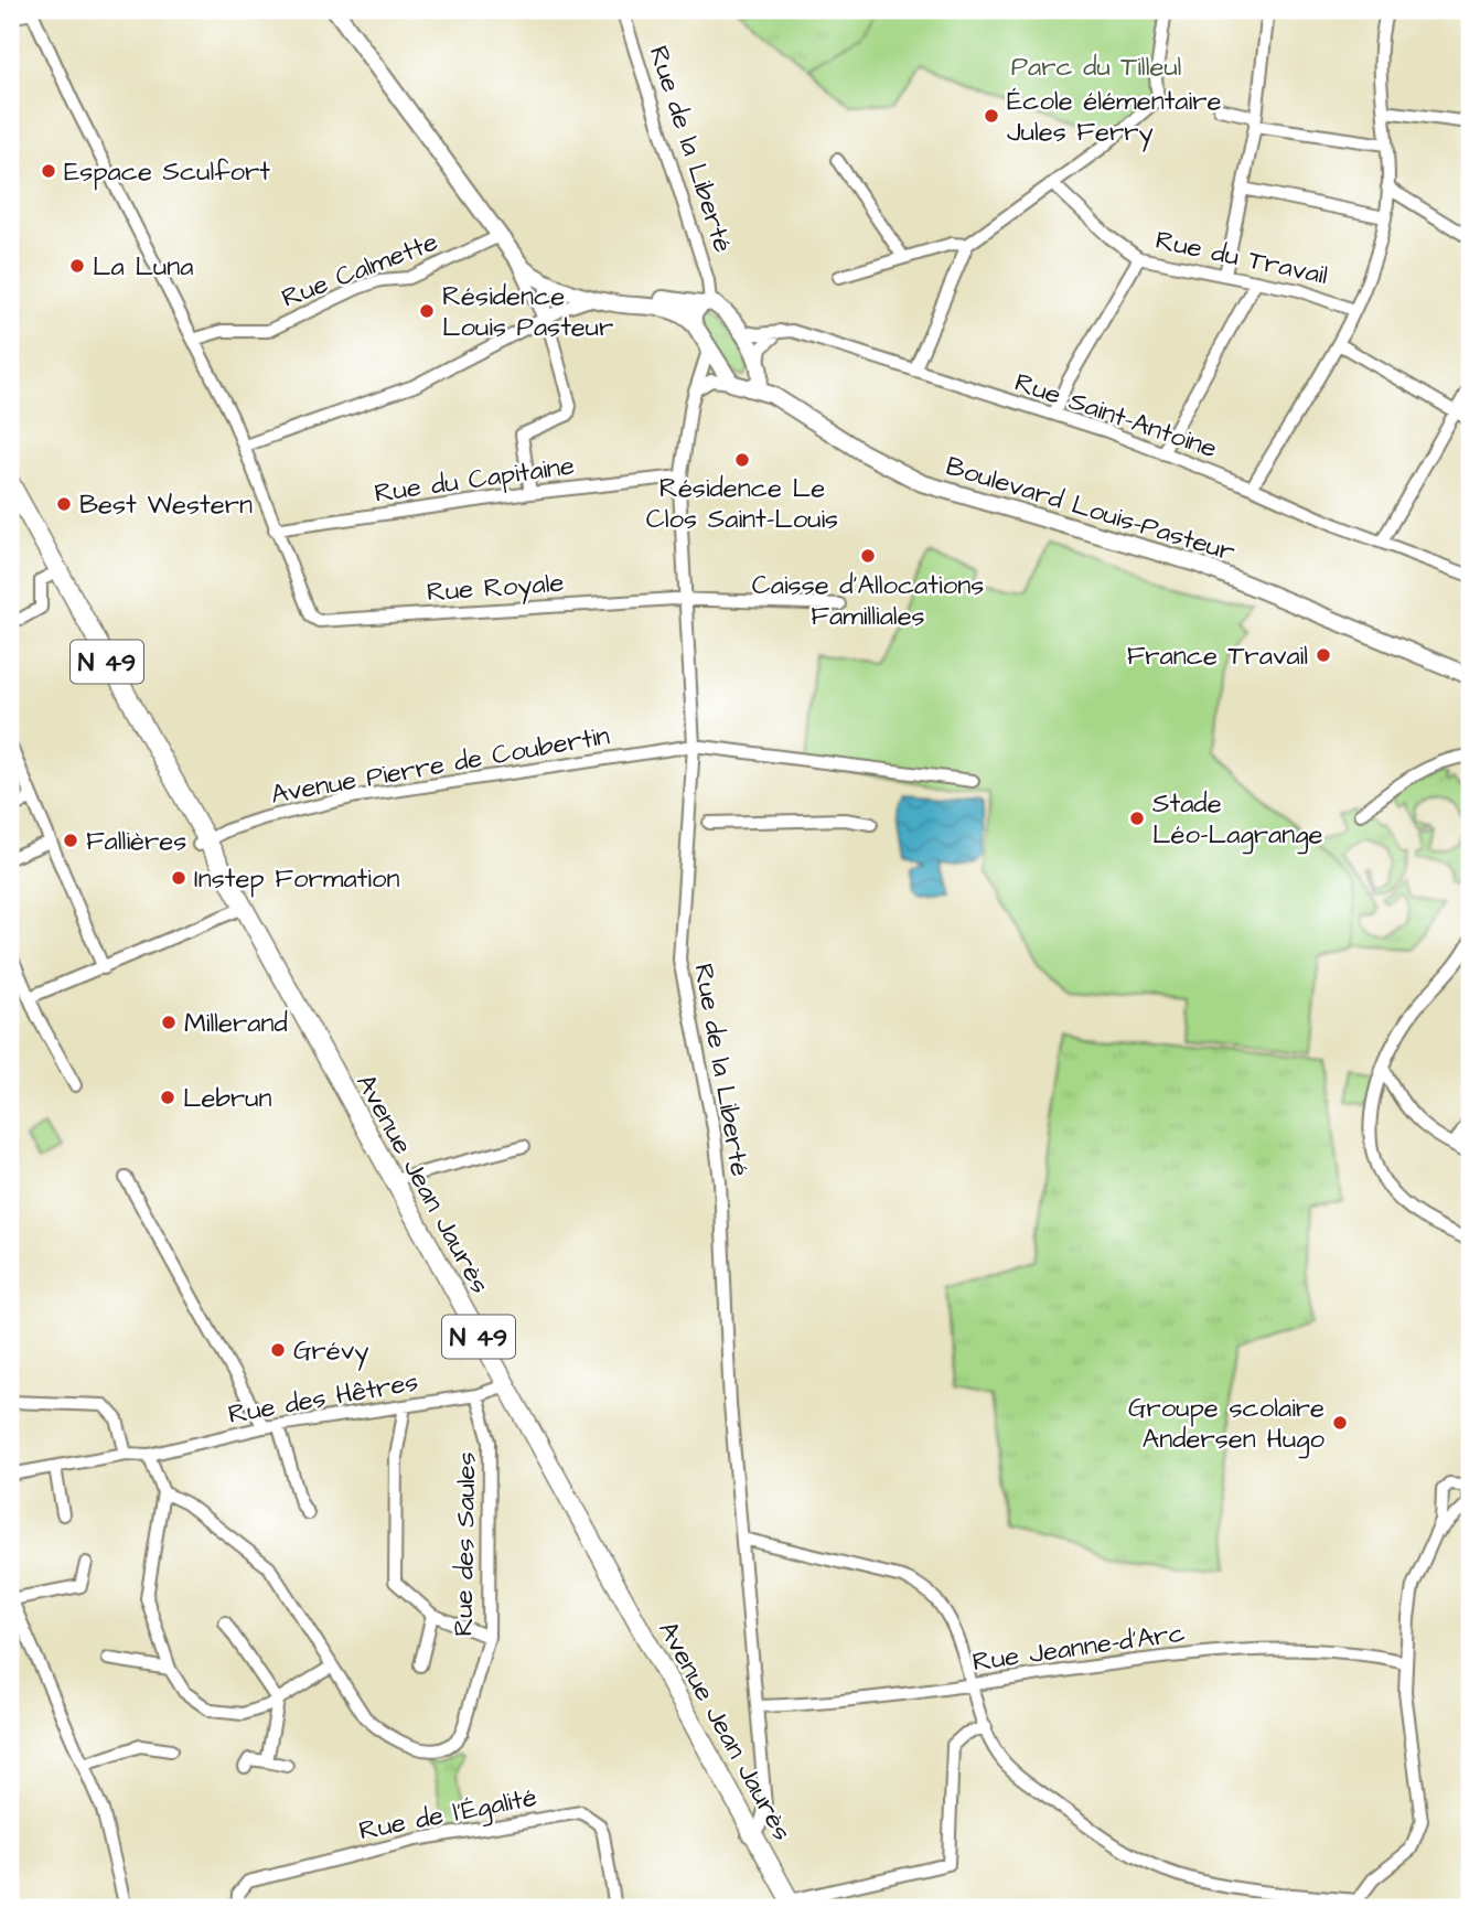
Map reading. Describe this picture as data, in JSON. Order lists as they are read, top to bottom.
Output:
{
  "streets": {
    "main road": ["Boulevard Louis-Pasteur", "N 49", "Avenue Jean Jaurès"],
    "street": [
      "Rue de la Liberté",
      "Rue du Travail",
      "Rue Calmette",
      "Rue Saint-Antoine",
      "Rue du Capitaine",
      "Rue Royale",
      "Avenue Pierre de Coubertin",
      "Rue des Hêtres",
      "Rue des Saules",
      "Rue Jeanne-d'Arc",
      "Rue de l'Égalité"
    ]
  },
  "crossings": [
    ["Rue de la Liberté", "Rue du Capitaine"],
    ["Rue de la Liberté", "Rue Royale"],
    ["Rue de la Liberté", "Avenue Pierre de Coubertin"],
    ["Rue de la Liberté", "Avenue Jean Jaurès"],
    ["Rue de la Liberté", "Rue Jeanne-d'Arc"],
    ["Rue du Capitaine", "Rue Royale"],
    ["Avenue Pierre de Coubertin", "Avenue Jean Jaurès"],
    ["Avenue Jean Jaurès", "Rue des Hêtres"],
    ["Rue des Hêtres", "Rue des Saules"]
  ],
  "parks": ["Parc du Tilleul"],
  "places": [
    "École élémentaire Jules Ferry",
    "Espace Sculfort",
    "La Luna",
    "Résidence Louis Pasteur",
    "Résidence Le Clos Saint-Louis",
    "Best Western",
    "Caisse d'Allocations Familliales",
    "France Travail",
    "Stade Léo-Lagrange",
    "Fallières",
    "Instep Formation",
    "Millerand",
    "Lebrun",
    "Grévy",
    "Groupe scolaire Andersen Hugo"
  ]
}
